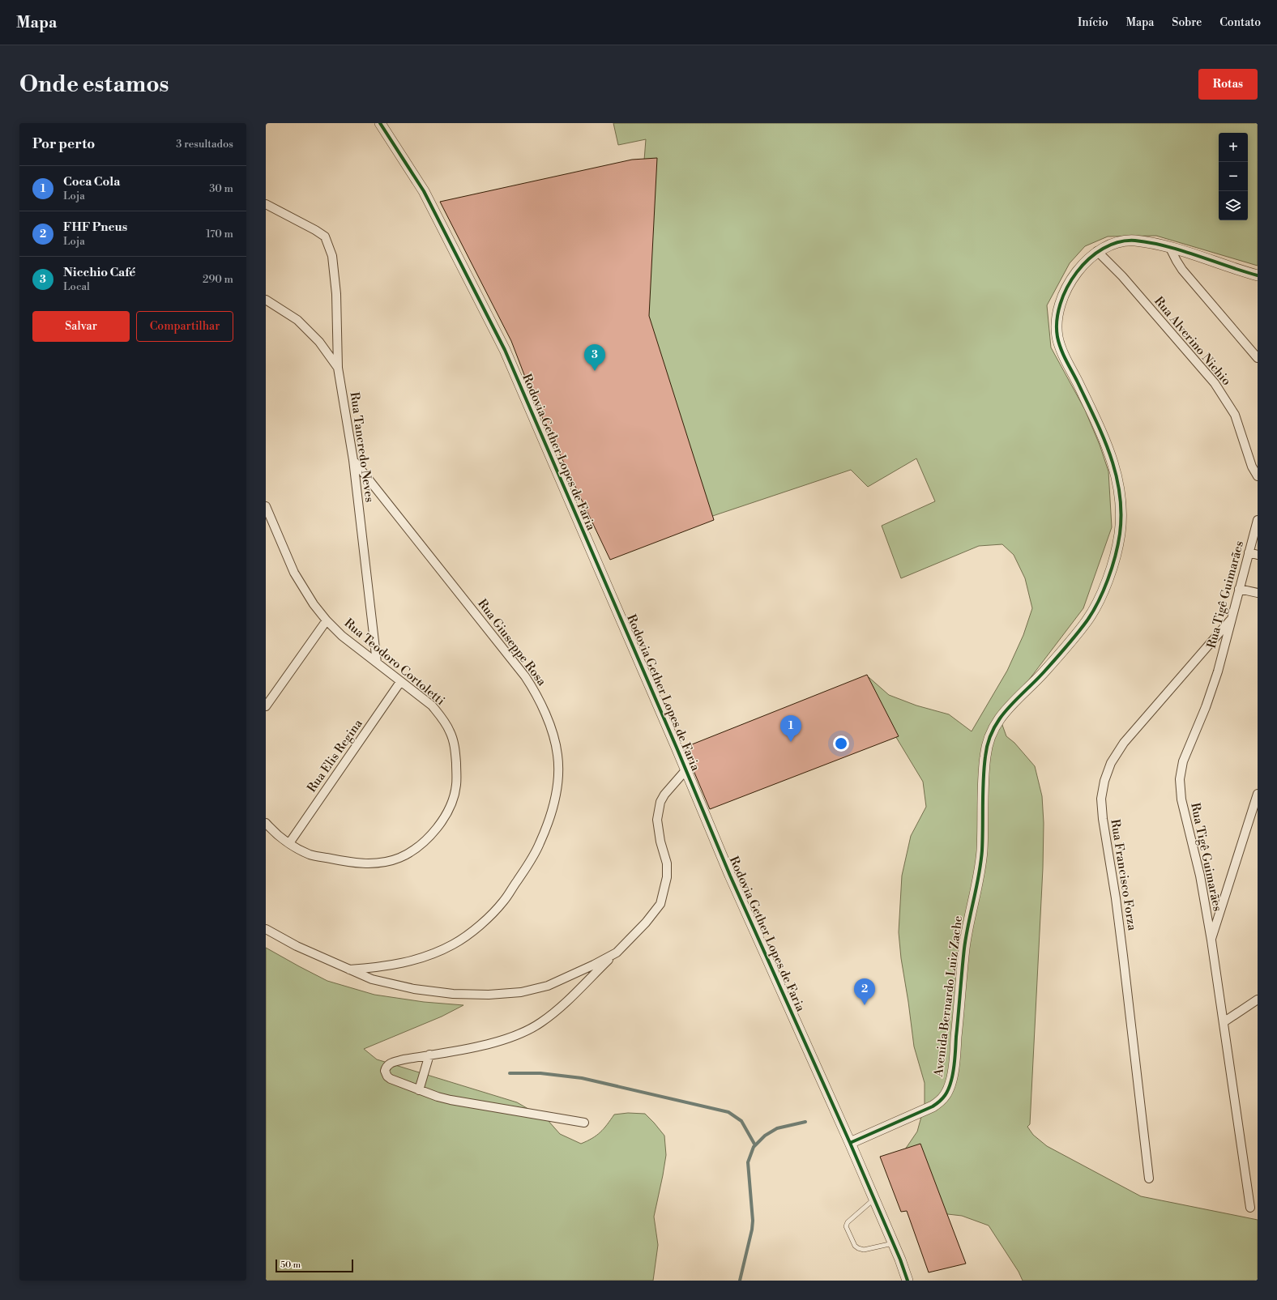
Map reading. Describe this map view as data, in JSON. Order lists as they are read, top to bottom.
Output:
{
  "streets": {
    "street": [
      "Rua Alverino Nichio",
      "Rua Tancredo Neves",
      "Rodovia Gether Lopes de Faria",
      "Rua Tigê Guimarães",
      "Rua Giuseppe Rosa",
      "Rua Teodoro Cortoletti",
      "Rua Elis Regina",
      "Rua Francisco Forza",
      "Avenida Bernardo Luiz Zache"
    ]
  },
  "crossings": [
    ["Rua Alverino Nichio", "Avenida Bernardo Luiz Zache"],
    ["Rua Tancredo Neves", "Rua Giuseppe Rosa"],
    ["Rua Tancredo Neves", "Rua Teodoro Cortoletti"],
    ["Rodovia Gether Lopes de Faria", "Avenida Bernardo Luiz Zache"],
    ["Rua Tigê Guimarães", "Rua Francisco Forza"],
    ["Rua Teodoro Cortoletti", "Rua Elis Regina"]
  ],
  "scale_bar": "50 m",
  "page": {
    "header": "Mapa",
    "nav": [
      "Início",
      "Mapa",
      "Sobre",
      "Contato"
    ],
    "buttons": [
      "Rotas",
      ["Salvar", "Compartilhar"]
    ],
    "title": "Onde estamos",
    "heading": ["Por perto", "3 resultados"],
    "map_buttons": ["+", "−"],
    "list": [
      {
        "mark": "1",
        "name": "Coca Cola",
        "note": "Loja",
        "value": "30 m"
      },
      {
        "mark": "2",
        "name": "FHF Pneus",
        "note": "Loja",
        "value": "170 m"
      },
      {
        "mark": "3",
        "name": "Nicchio Café",
        "note": "Local",
        "value": "290 m"
      }
    ],
    "pins": ["3", "1", "2"],
    "scale": "50 m"
  }
}
